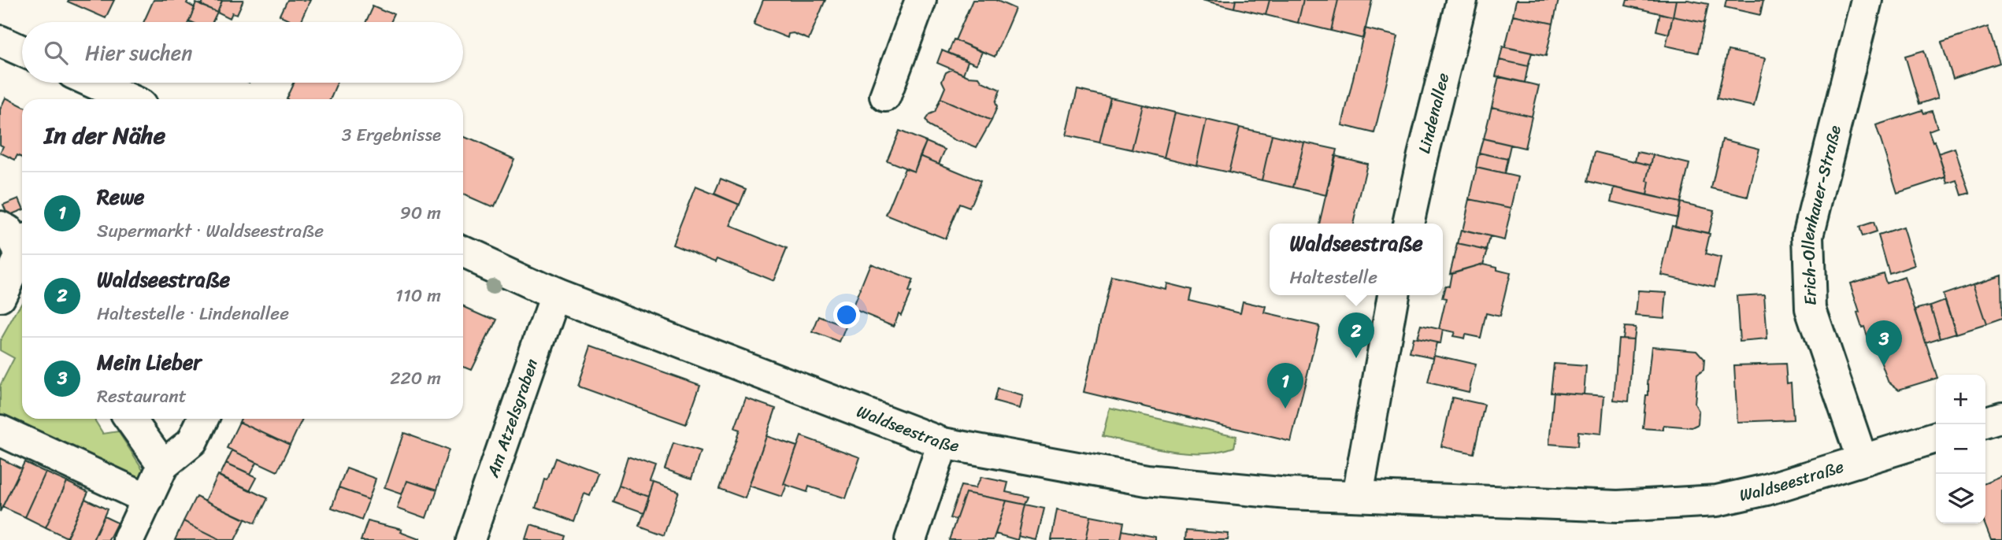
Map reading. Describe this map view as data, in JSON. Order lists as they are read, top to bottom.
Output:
{
  "streets": {
    "street": [
      "Lindenallee",
      "Erich-Ollenhauer-Straße",
      "Am Atzelsgraben",
      "Waldseestraße"
    ]
  },
  "crossings": [
    ["Erich-Ollenhauer-Straße", "Waldseestraße"],
    ["Am Atzelsgraben", "Waldseestraße"]
  ],
  "page": {
    "search": "Hier suchen",
    "heading": ["In der Nähe", "3 Ergebnisse"],
    "list": [
      {
        "mark": "1",
        "name": "Rewe",
        "note": "Supermarkt · Waldseestraße",
        "value": "90 m"
      },
      {
        "mark": "2",
        "name": "Waldseestraße",
        "note": "Haltestelle · Lindenallee",
        "value": "110 m"
      },
      {
        "mark": "3",
        "name": "Mein Lieber",
        "note": "Restaurant",
        "value": "220 m"
      }
    ],
    "popup": ["Waldseestraße", "Haltestelle"],
    "pins": ["2", "3", "1"],
    "map_buttons": ["+", "−"]
  }
}
